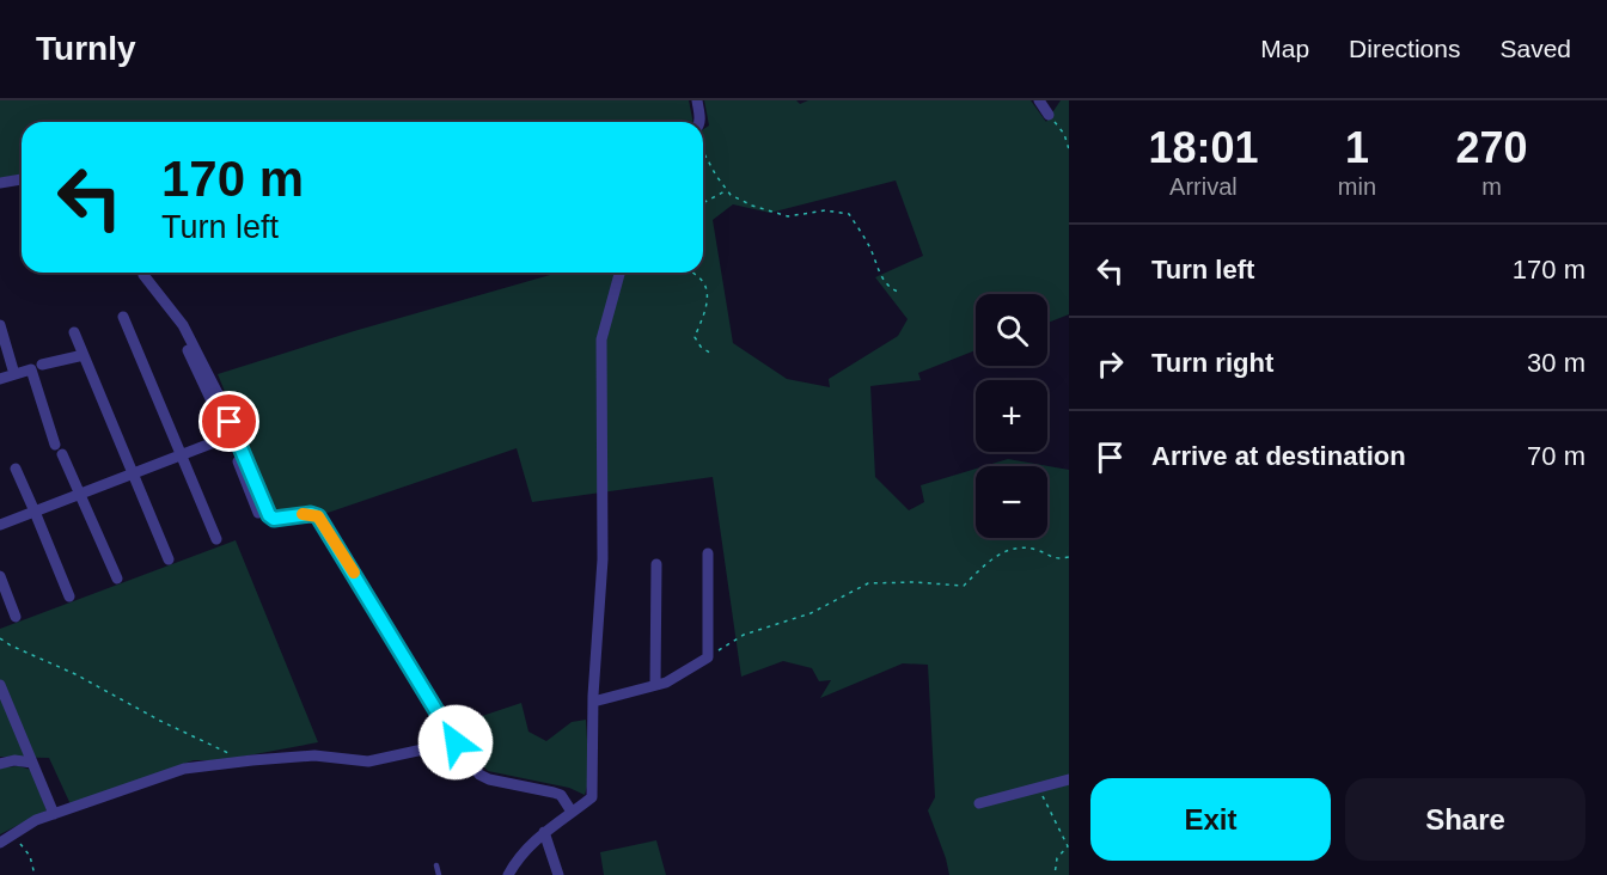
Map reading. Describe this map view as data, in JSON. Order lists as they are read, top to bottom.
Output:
{
  "page": {
    "header": "Turnly",
    "nav": ["Map", "Directions", "Saved"],
    "eta": [
      "18:01",
      "Arrival",
      "1",
      "min",
      "270",
      "m"
    ],
    "turn": ["170 m", "Turn left"],
    "list": [
      {
        "name": "Turn left",
        "value": "170 m"
      },
      {
        "name": "Turn right",
        "value": "30 m"
      },
      {
        "name": "Arrive at destination",
        "value": "70 m"
      }
    ],
    "map_buttons": ["+", "−"],
    "buttons": ["Exit", "Share"]
  }
}
